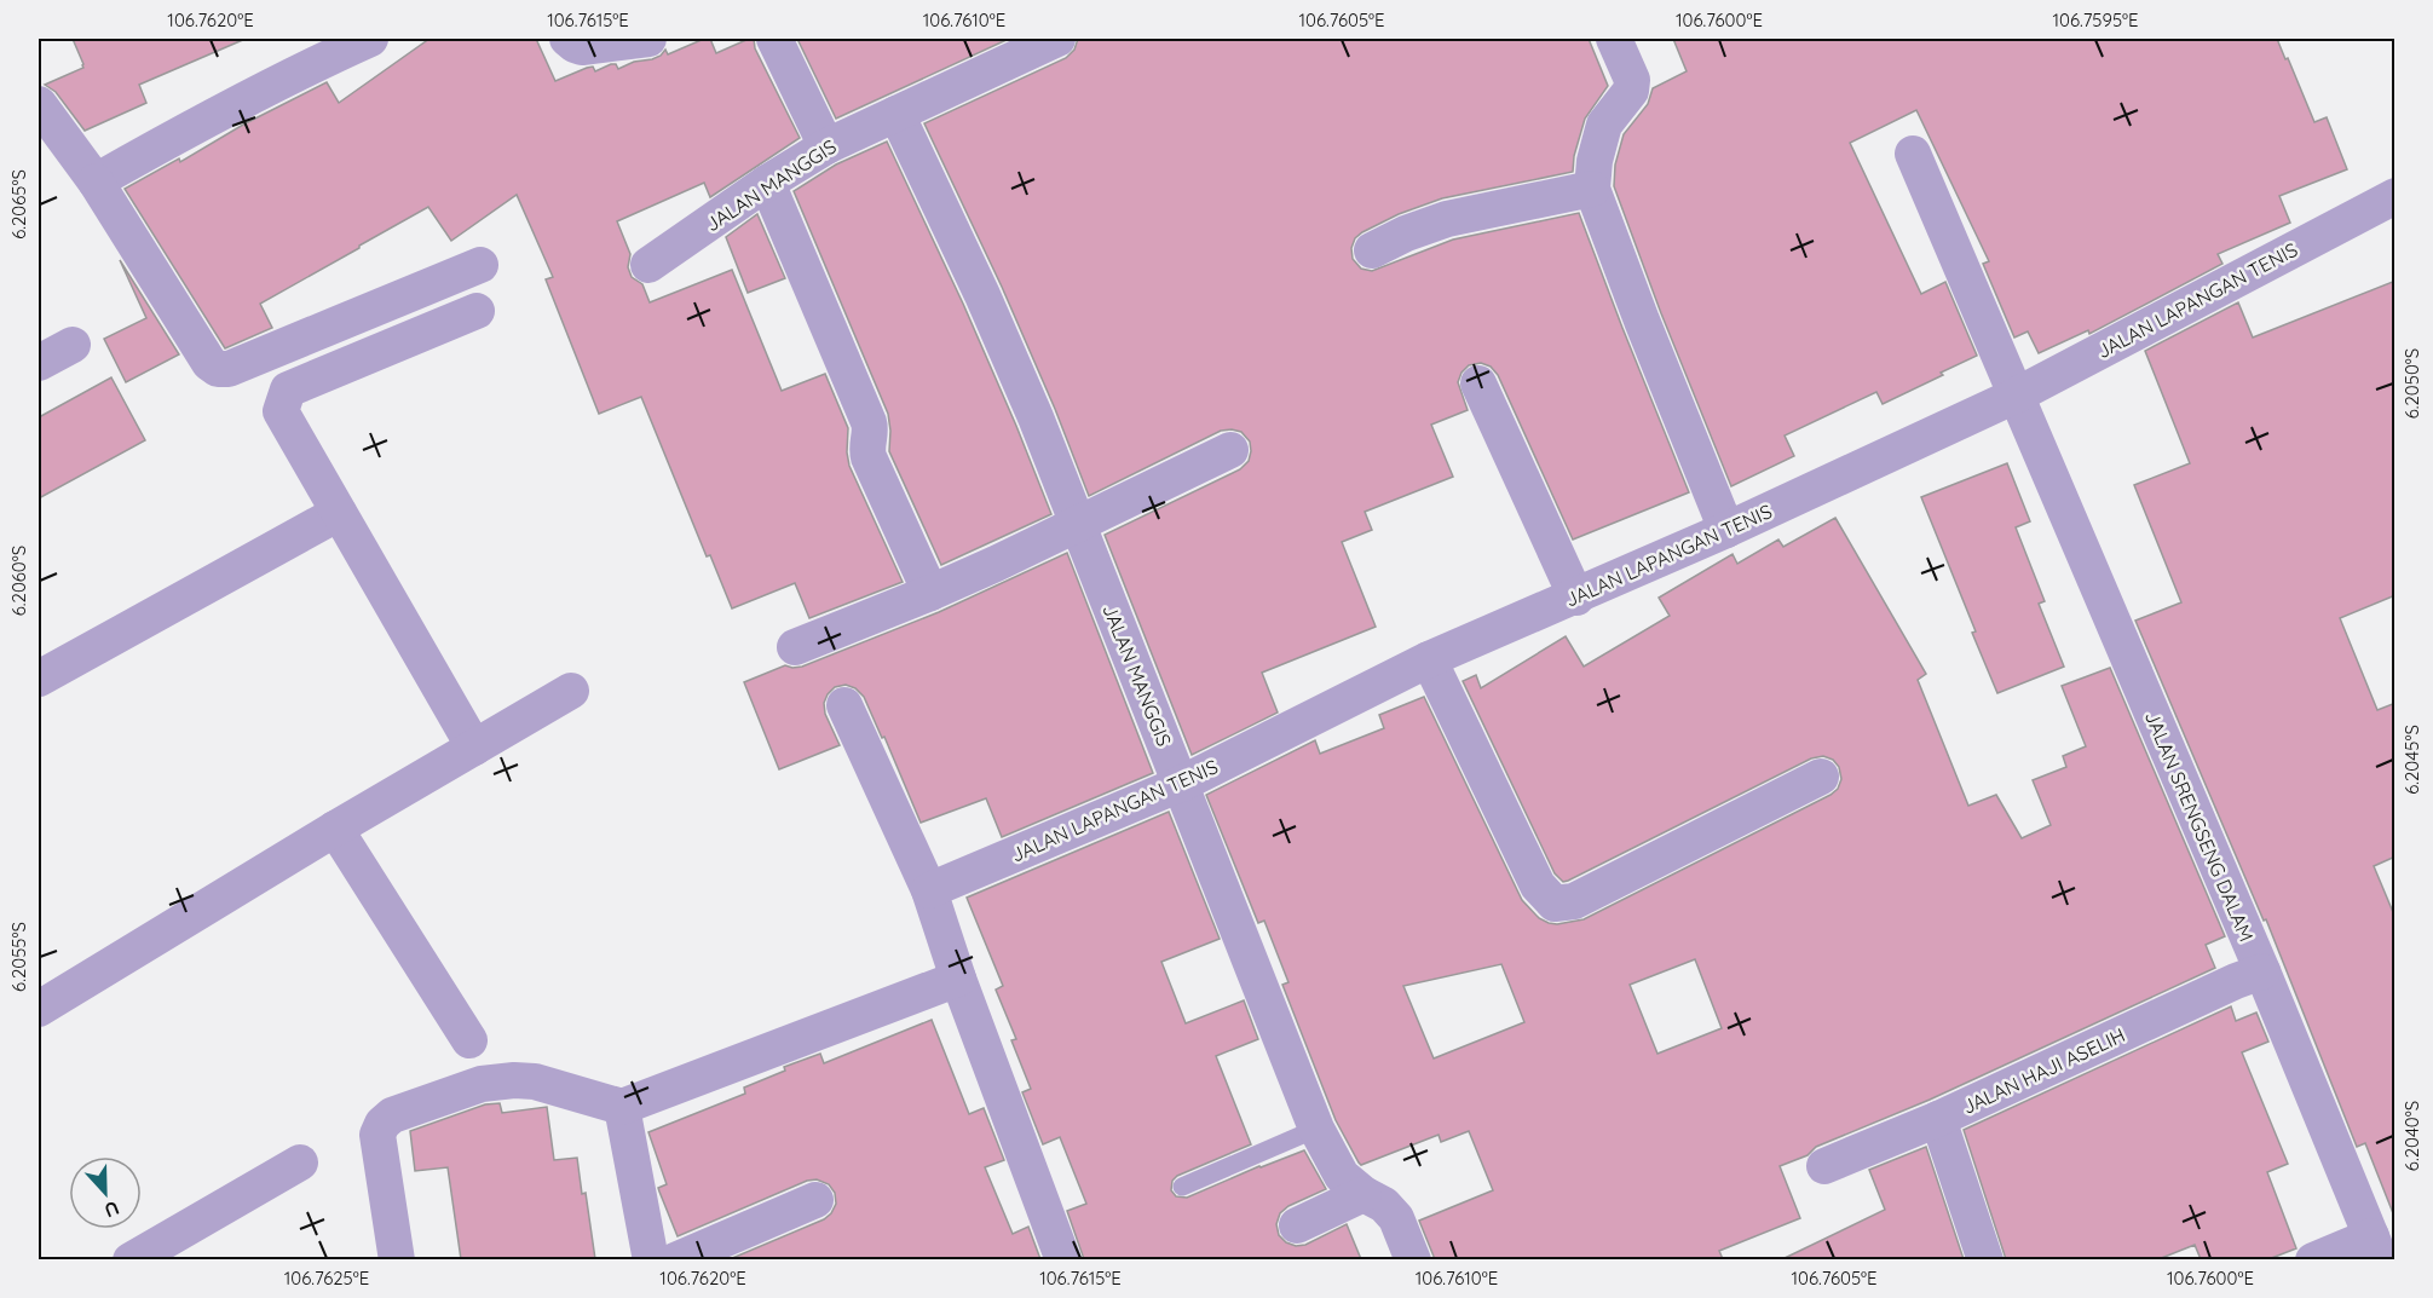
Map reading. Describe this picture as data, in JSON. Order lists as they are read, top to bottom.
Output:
{
  "streets": {
    "street": [
      "JALAN MANGGIS",
      "JALAN LAPANGAN TENIS",
      "JALAN SRENGSENG DALAM",
      "JALAN HAJI ASELIH"
    ]
  },
  "crossings": [
    ["JALAN MANGGIS", "JALAN LAPANGAN TENIS"],
    ["JALAN LAPANGAN TENIS", "JALAN SRENGSENG DALAM"],
    ["JALAN SRENGSENG DALAM", "JALAN HAJI ASELIH"]
  ],
  "north": "bottom",
  "coordinates": [
    "106.7620°E",
    "106.7615°E",
    "106.7610°E",
    "106.7605°E",
    "106.7600°E",
    "106.7595°E",
    "6.2065°S",
    "6.2050°S",
    "6.2060°S",
    "6.2045°S",
    "6.2055°S",
    "6.2040°S",
    "106.7625°E"
  ]
}
